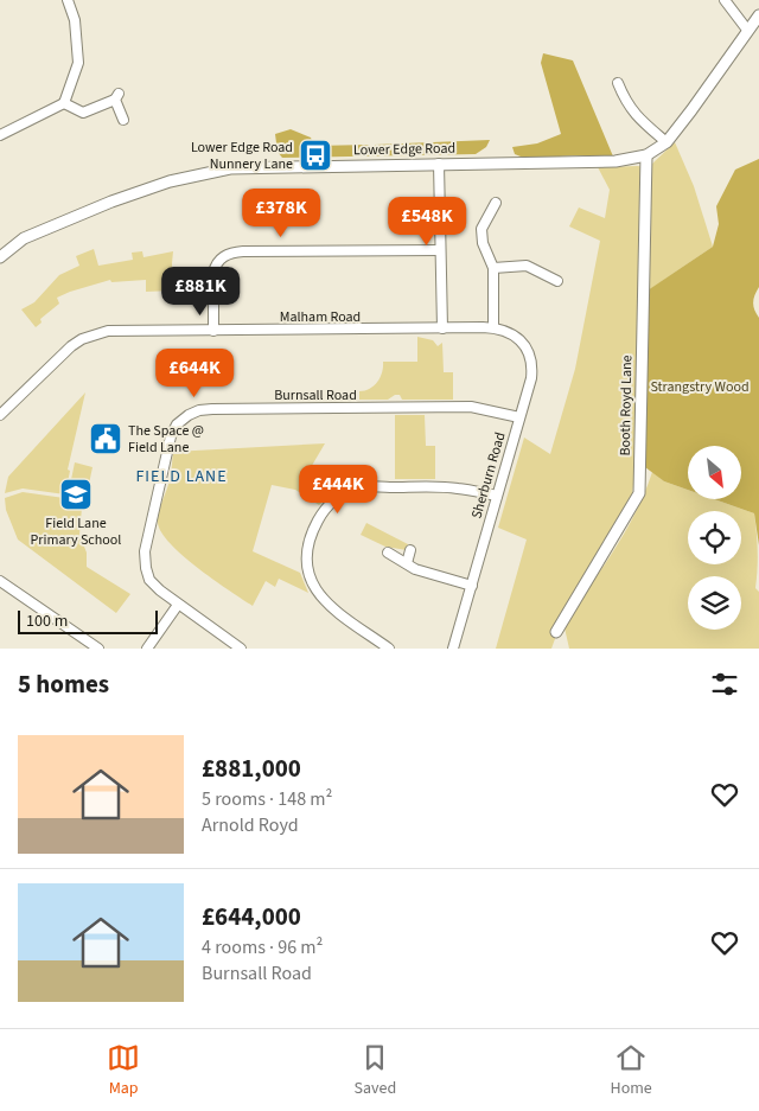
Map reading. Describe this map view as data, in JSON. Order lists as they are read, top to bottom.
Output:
{
  "streets": {
    "street": [
      "Lower Edge Road",
      "Malham Road",
      "Burnsall Road",
      "Booth Royd Lane",
      "Sherburn Road"
    ]
  },
  "crossings": [
    ["Lower Edge Road", "Booth Royd Lane"],
    ["Malham Road", "Sherburn Road"],
    ["Burnsall Road", "Sherburn Road"]
  ],
  "districts": ["FIELD LANE"],
  "parks": ["Strangstry Wood"],
  "places": {
    "bus stop": ["Lower Edge Road Nunnery Lane"],
    "public building": ["The Space @ Field Lane"],
    "school or university": ["Field Lane Primary School"]
  },
  "scale_bar": "100 m",
  "north": "bottom right",
  "page": {
    "price": [
      "£378K",
      "£548K",
      "£881K",
      "£644K",
      "£444K"
    ],
    "scale": "100 m",
    "heading": "5 homes",
    "list": [
      {
        "name": "£881,000",
        "note": "5 rooms · 148 m² · Arnold Royd"
      },
      {
        "name": "£644,000",
        "note": "4 rooms · 96 m² · Burnsall Road"
      }
    ],
    "tabs": ["Map", "Saved", "Home"]
  }
}
